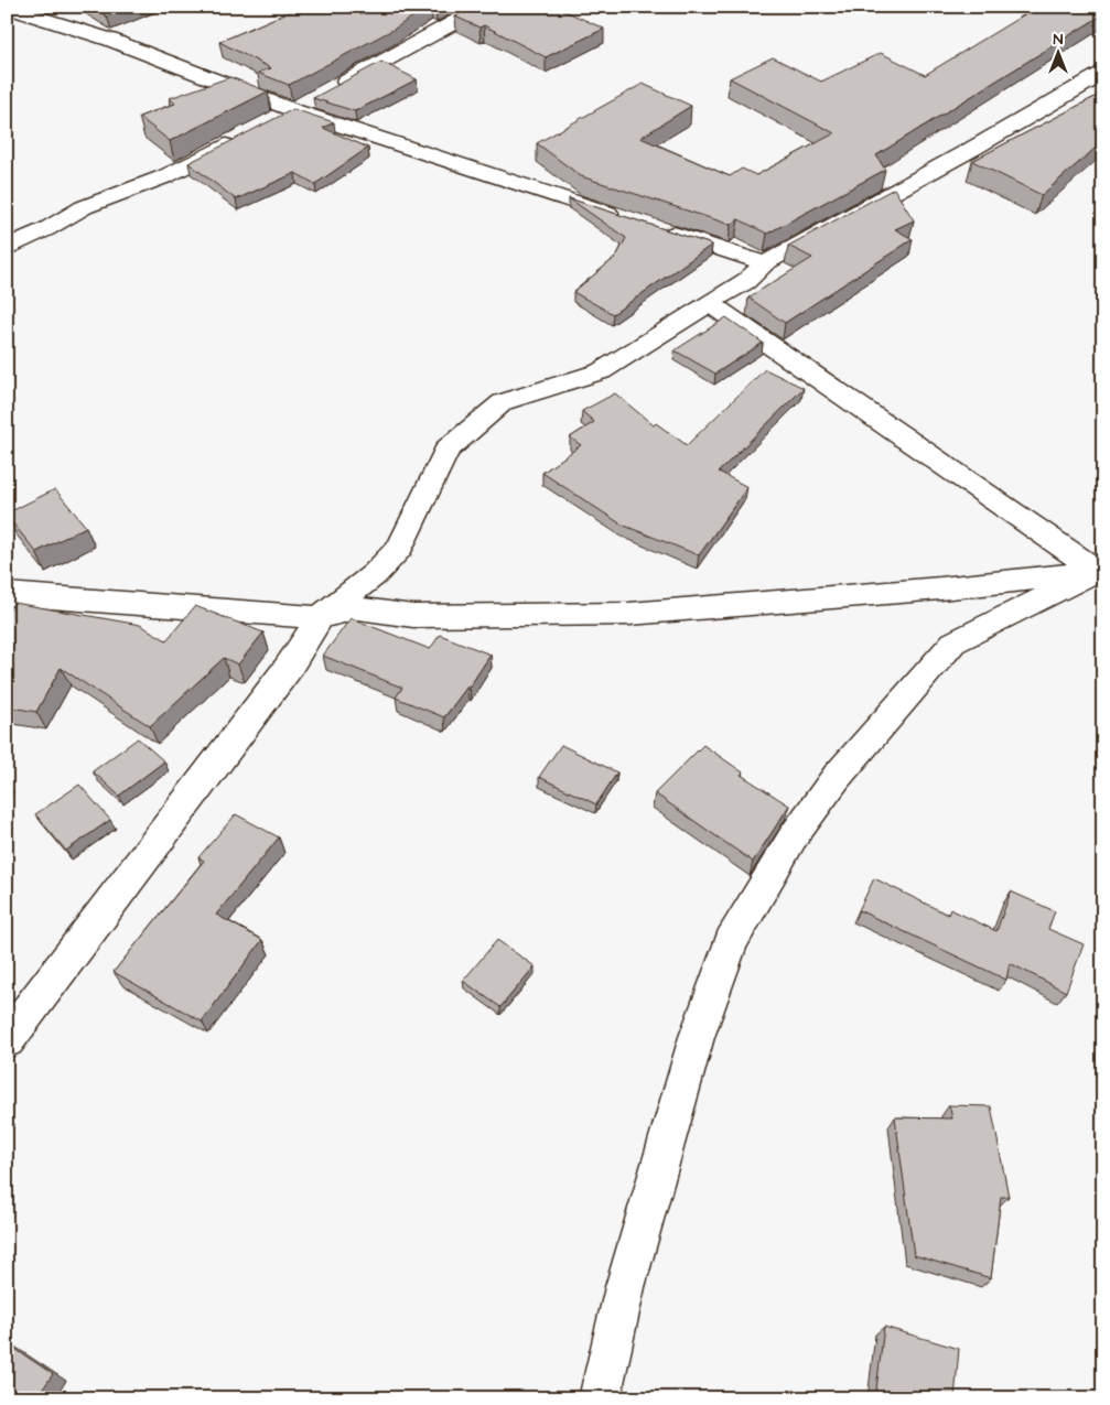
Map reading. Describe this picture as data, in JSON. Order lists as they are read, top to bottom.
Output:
{
  "north": "top"
}
